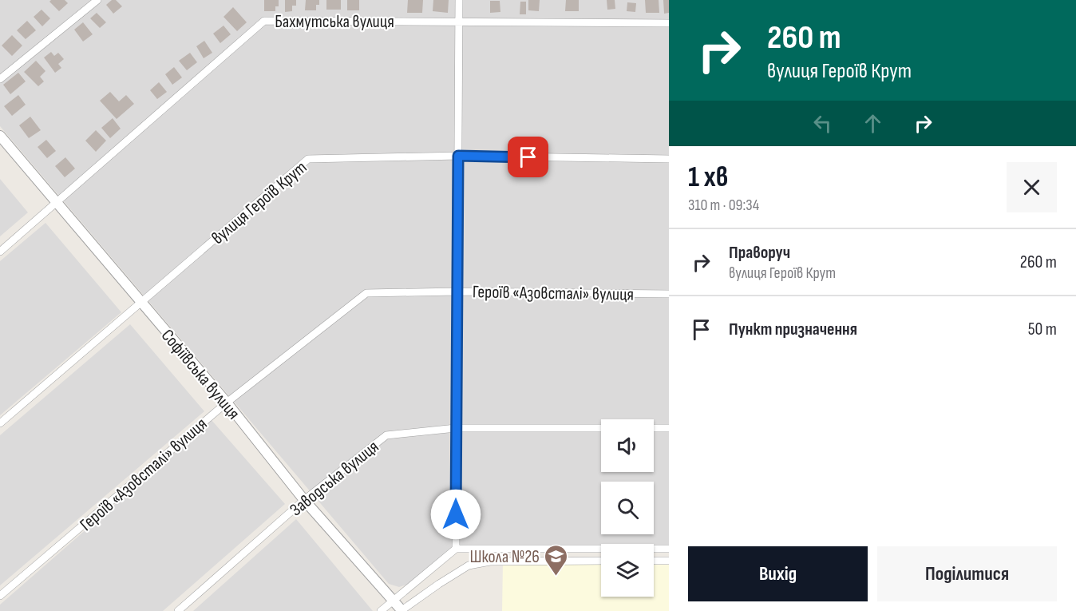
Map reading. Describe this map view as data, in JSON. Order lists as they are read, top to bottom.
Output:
{
  "streets": {
    "street": [
      "Бахмутська вулиця",
      "вулиця Героїв Крут",
      "Героїв «Азовсталі» вулиця",
      "Софіївська вулиця",
      "Заводська вулиця"
    ]
  },
  "crossings": [
    ["Бахмутська вулиця", "Софіївська вулиця"],
    ["вулиця Героїв Крут", "Софіївська вулиця"],
    ["Героїв «Азовсталі» вулиця", "Софіївська вулиця"],
    ["Софіївська вулиця", "Заводська вулиця"]
  ],
  "places": {
    "school or university": ["Школа №26"]
  },
  "page": {
    "turn": ["260 m", "вулиця Героїв Крут"],
    "heading": ["1 хв", "310 m · 09:34"],
    "list": [
      {
        "name": "Праворуч",
        "note": "вулиця Героїв Крут",
        "value": "260 m"
      },
      {
        "name": "Пункт призначення",
        "value": "50 m"
      }
    ],
    "buttons": ["Вихід", "Поділитися"]
  }
}
